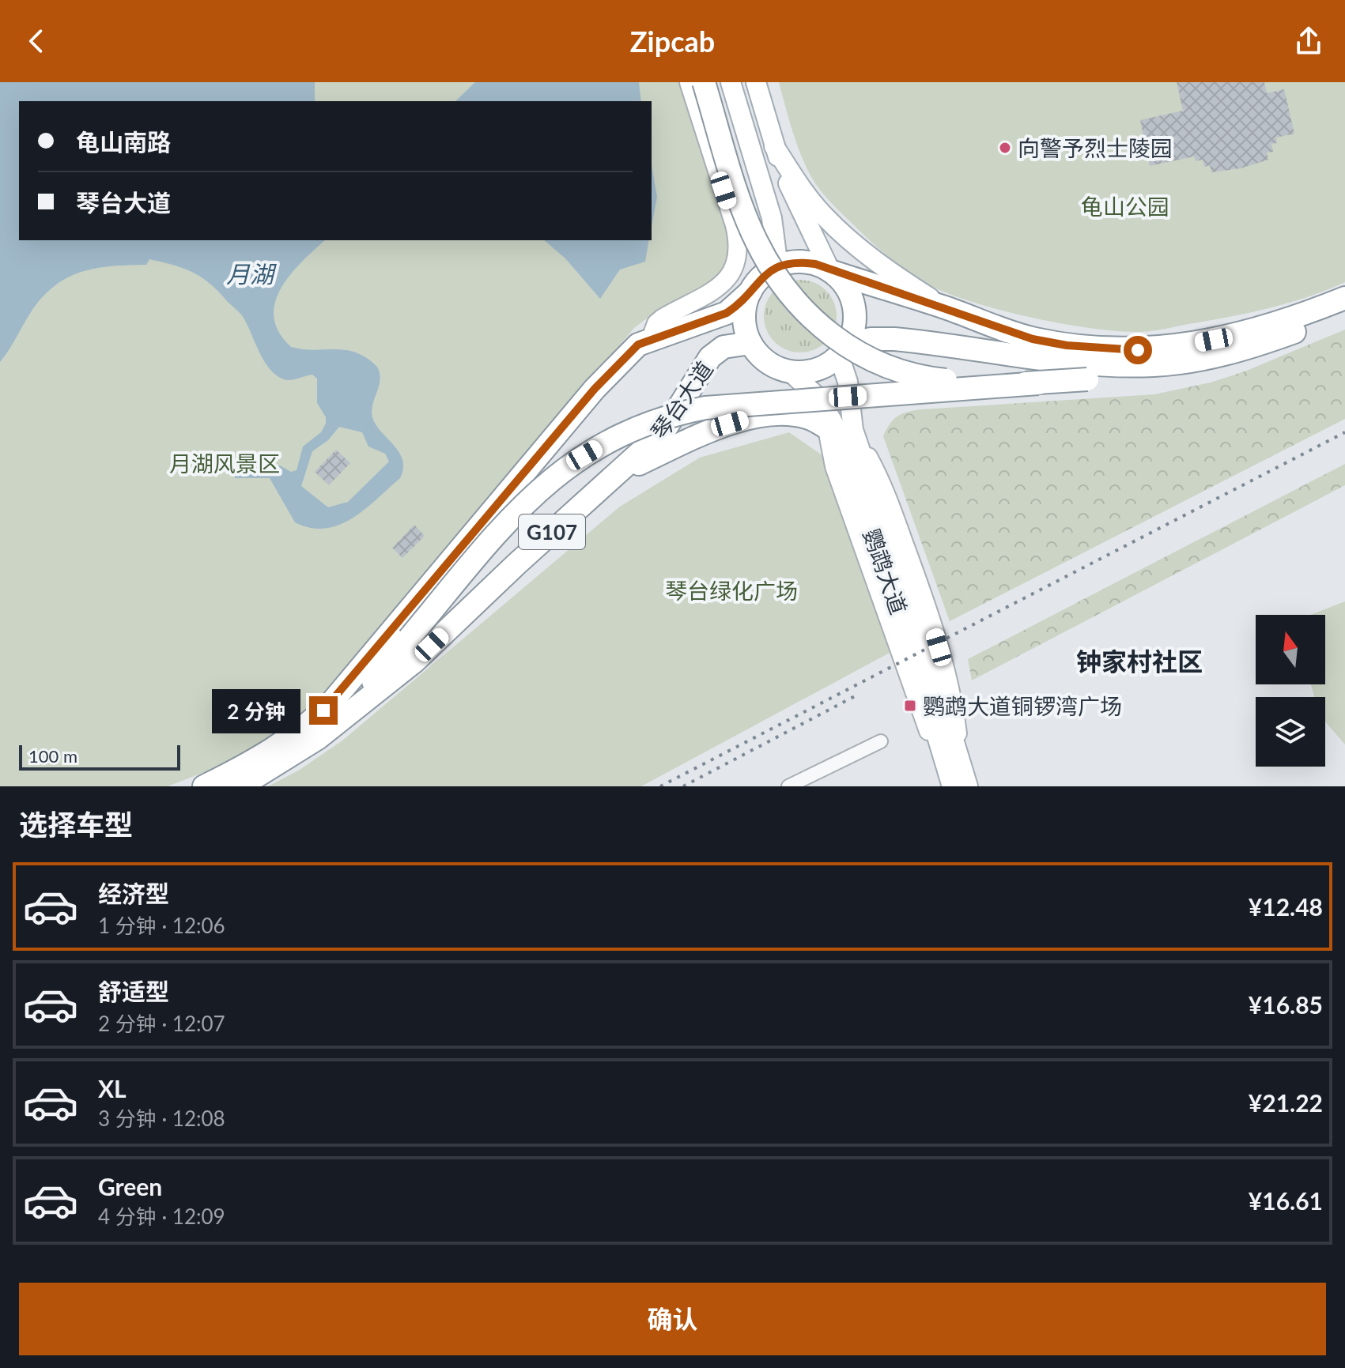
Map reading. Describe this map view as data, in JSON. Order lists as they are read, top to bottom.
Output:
{
  "streets": {
    "highway": ["琴台大道", "G107"],
    "main road": ["鹦鹉大道"]
  },
  "crossings": [
    ["琴台大道", "G107"],
    ["琴台大道", "鹦鹉大道"],
    ["G107", "鹦鹉大道"]
  ],
  "districts": ["钟家村社区"],
  "water": ["月湖"],
  "parks": ["龟山公园", "月湖风景区", "琴台绿化广场"],
  "places": {
    "other": ["向警予烈士陵园"],
    "transit": ["鹦鹉大道铜锣湾广场"]
  },
  "scale_bar": "100 m",
  "north": "top",
  "page": {
    "header": "Zipcab",
    "banner": ["龟山南路", "琴台大道"],
    "bubble": "2 分钟",
    "scale": "100 m",
    "heading": "选择车型",
    "list": [
      {
        "name": "经济型",
        "note": "1 分钟 · 12:06",
        "value": "¥12.48"
      },
      {
        "name": "舒适型",
        "note": "2 分钟 · 12:07",
        "value": "¥16.85"
      },
      {
        "name": "XL",
        "note": "3 分钟 · 12:08",
        "value": "¥21.22"
      },
      {
        "name": "Green",
        "note": "4 分钟 · 12:09",
        "value": "¥16.61"
      }
    ],
    "buttons": "确认"
  }
}
